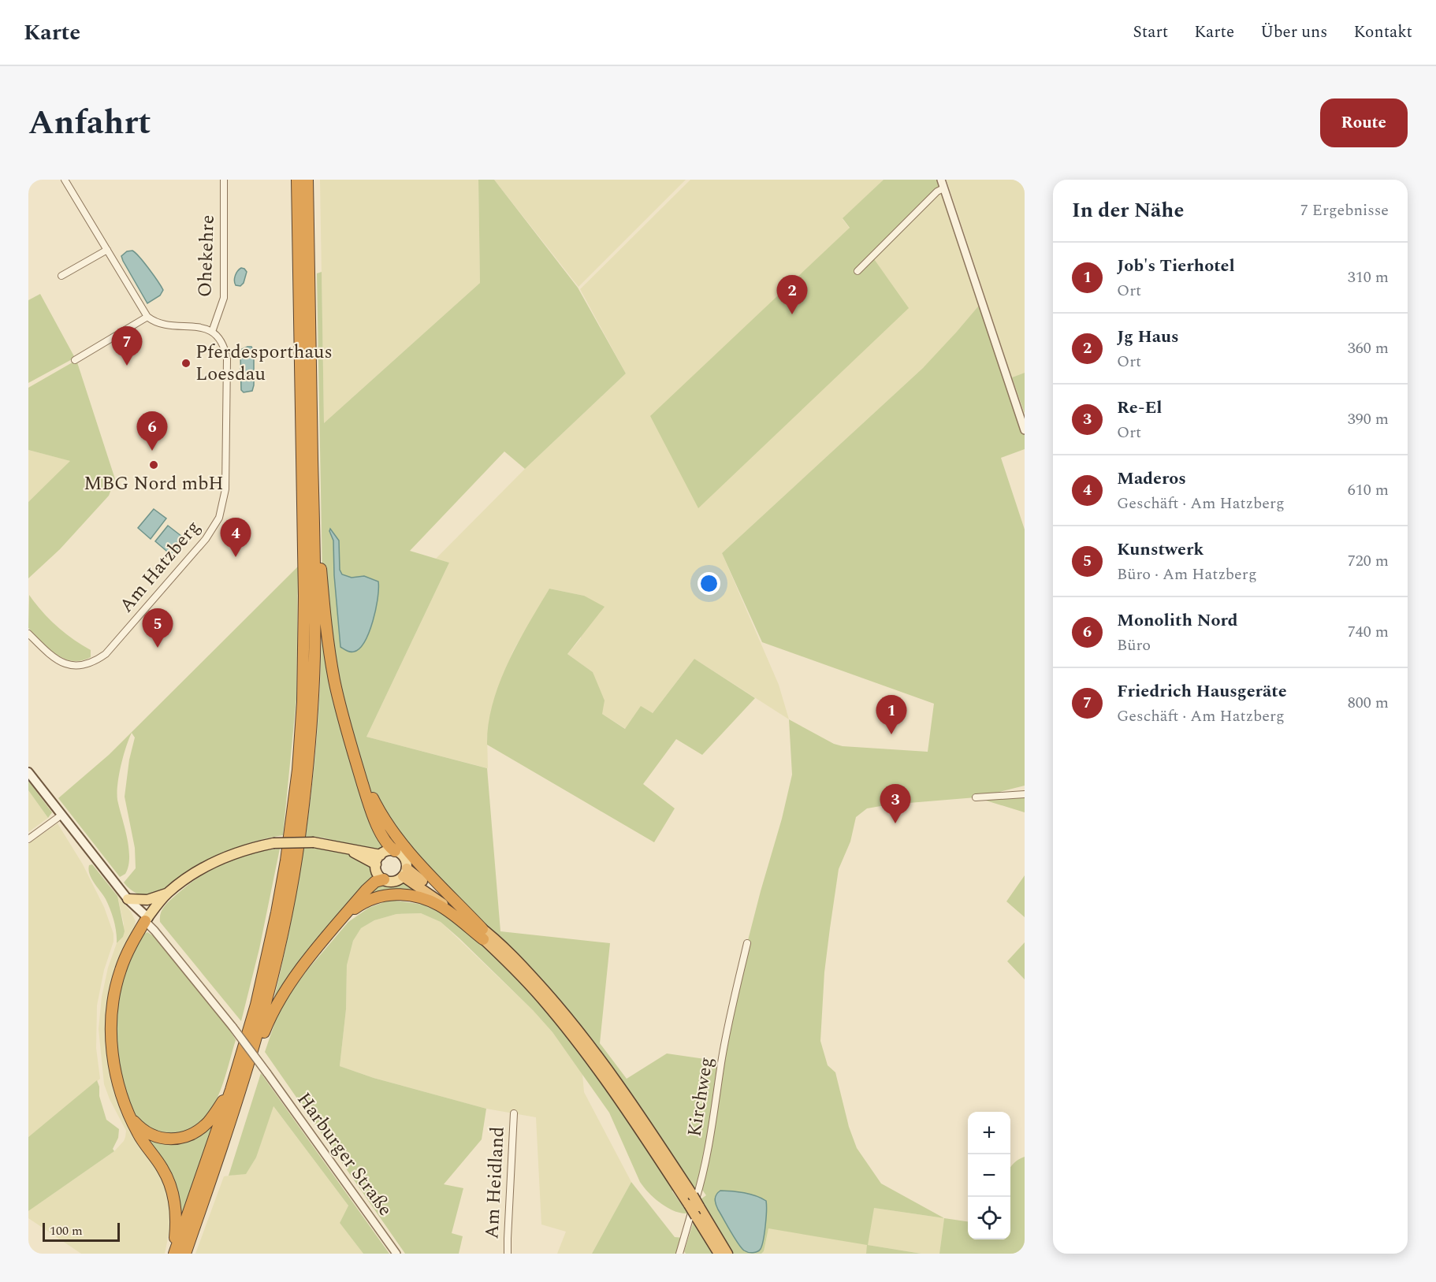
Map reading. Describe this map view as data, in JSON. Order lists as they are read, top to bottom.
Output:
{
  "streets": {
    "street": [
      "Ohekehre",
      "Am Hatzberg",
      "Kirchweg",
      "Harburger Straße",
      "Am Heidland"
    ]
  },
  "crossings": [
    ["Ohekehre", "Am Hatzberg"]
  ],
  "places": ["Pferdesporthaus Loesdau", "MBG Nord mbH"],
  "scale_bar": "100 m",
  "page": {
    "header": "Karte",
    "nav": [
      "Start",
      "Karte",
      "Über uns",
      "Kontakt"
    ],
    "title": "Anfahrt",
    "buttons": "Route",
    "heading": ["In der Nähe", "7 Ergebnisse"],
    "list": [
      {
        "mark": "1",
        "name": "Job's Tierhotel",
        "note": "Ort",
        "value": "310 m"
      },
      {
        "mark": "2",
        "name": "Jg Haus",
        "note": "Ort",
        "value": "360 m"
      },
      {
        "mark": "3",
        "name": "Re-El",
        "note": "Ort",
        "value": "390 m"
      },
      {
        "mark": "4",
        "name": "Maderos",
        "note": "Geschäft · Am Hatzberg",
        "value": "610 m"
      },
      {
        "mark": "5",
        "name": "Kunstwerk",
        "note": "Büro · Am Hatzberg",
        "value": "720 m"
      },
      {
        "mark": "6",
        "name": "Monolith Nord",
        "note": "Büro",
        "value": "740 m"
      },
      {
        "mark": "7",
        "name": "Friedrich Hausgeräte",
        "note": "Geschäft · Am Hatzberg",
        "value": "800 m"
      }
    ],
    "pins": [
      "2",
      "7",
      "6",
      "4",
      "5",
      "1",
      "3"
    ],
    "map_buttons": ["+", "−"],
    "scale": "100 m"
  }
}
